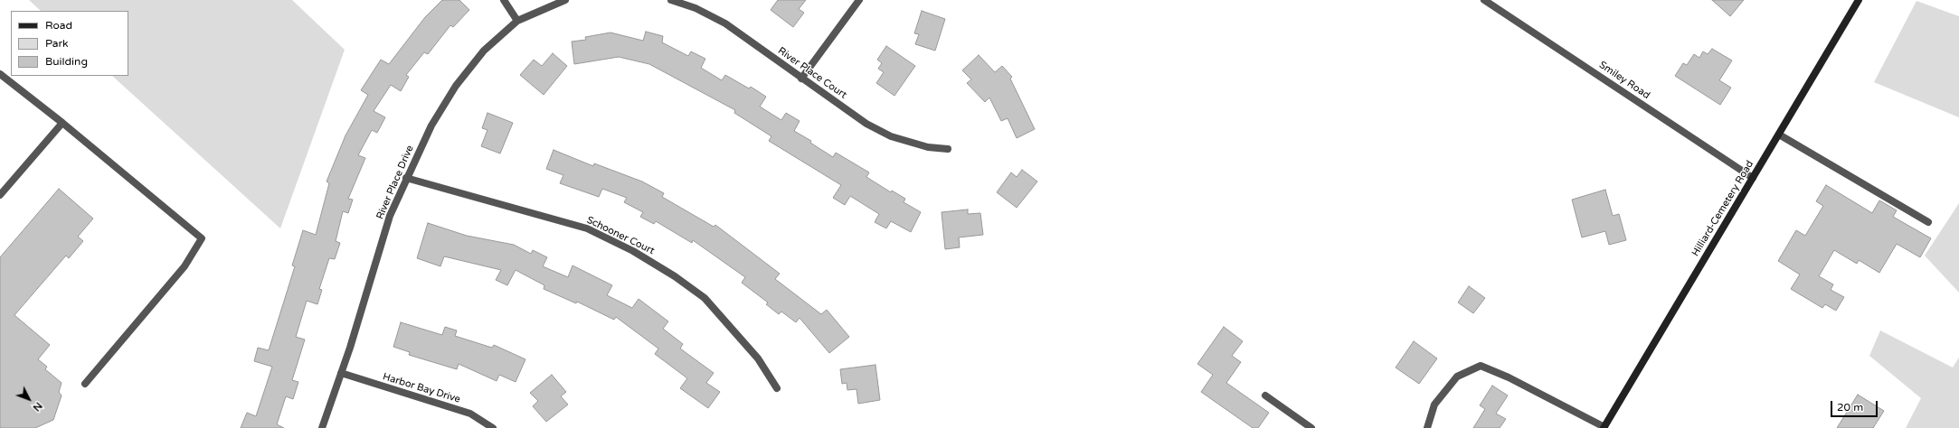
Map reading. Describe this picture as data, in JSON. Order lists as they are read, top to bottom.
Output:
{
  "streets": {
    "main road": ["Hilliard-Cemetery Road"],
    "street": [
      "River Place Court",
      "Smiley Road",
      "River Place Drive",
      "Schooner Court",
      "Harbor Bay Drive"
    ]
  },
  "crossings": [
    ["Smiley Road", "Hilliard-Cemetery Road"],
    ["River Place Drive", "Schooner Court"],
    ["River Place Drive", "Harbor Bay Drive"]
  ],
  "legend": ["Road", "Park", "Building"],
  "scale_bar": "20 m",
  "north": "bottom right"
}
